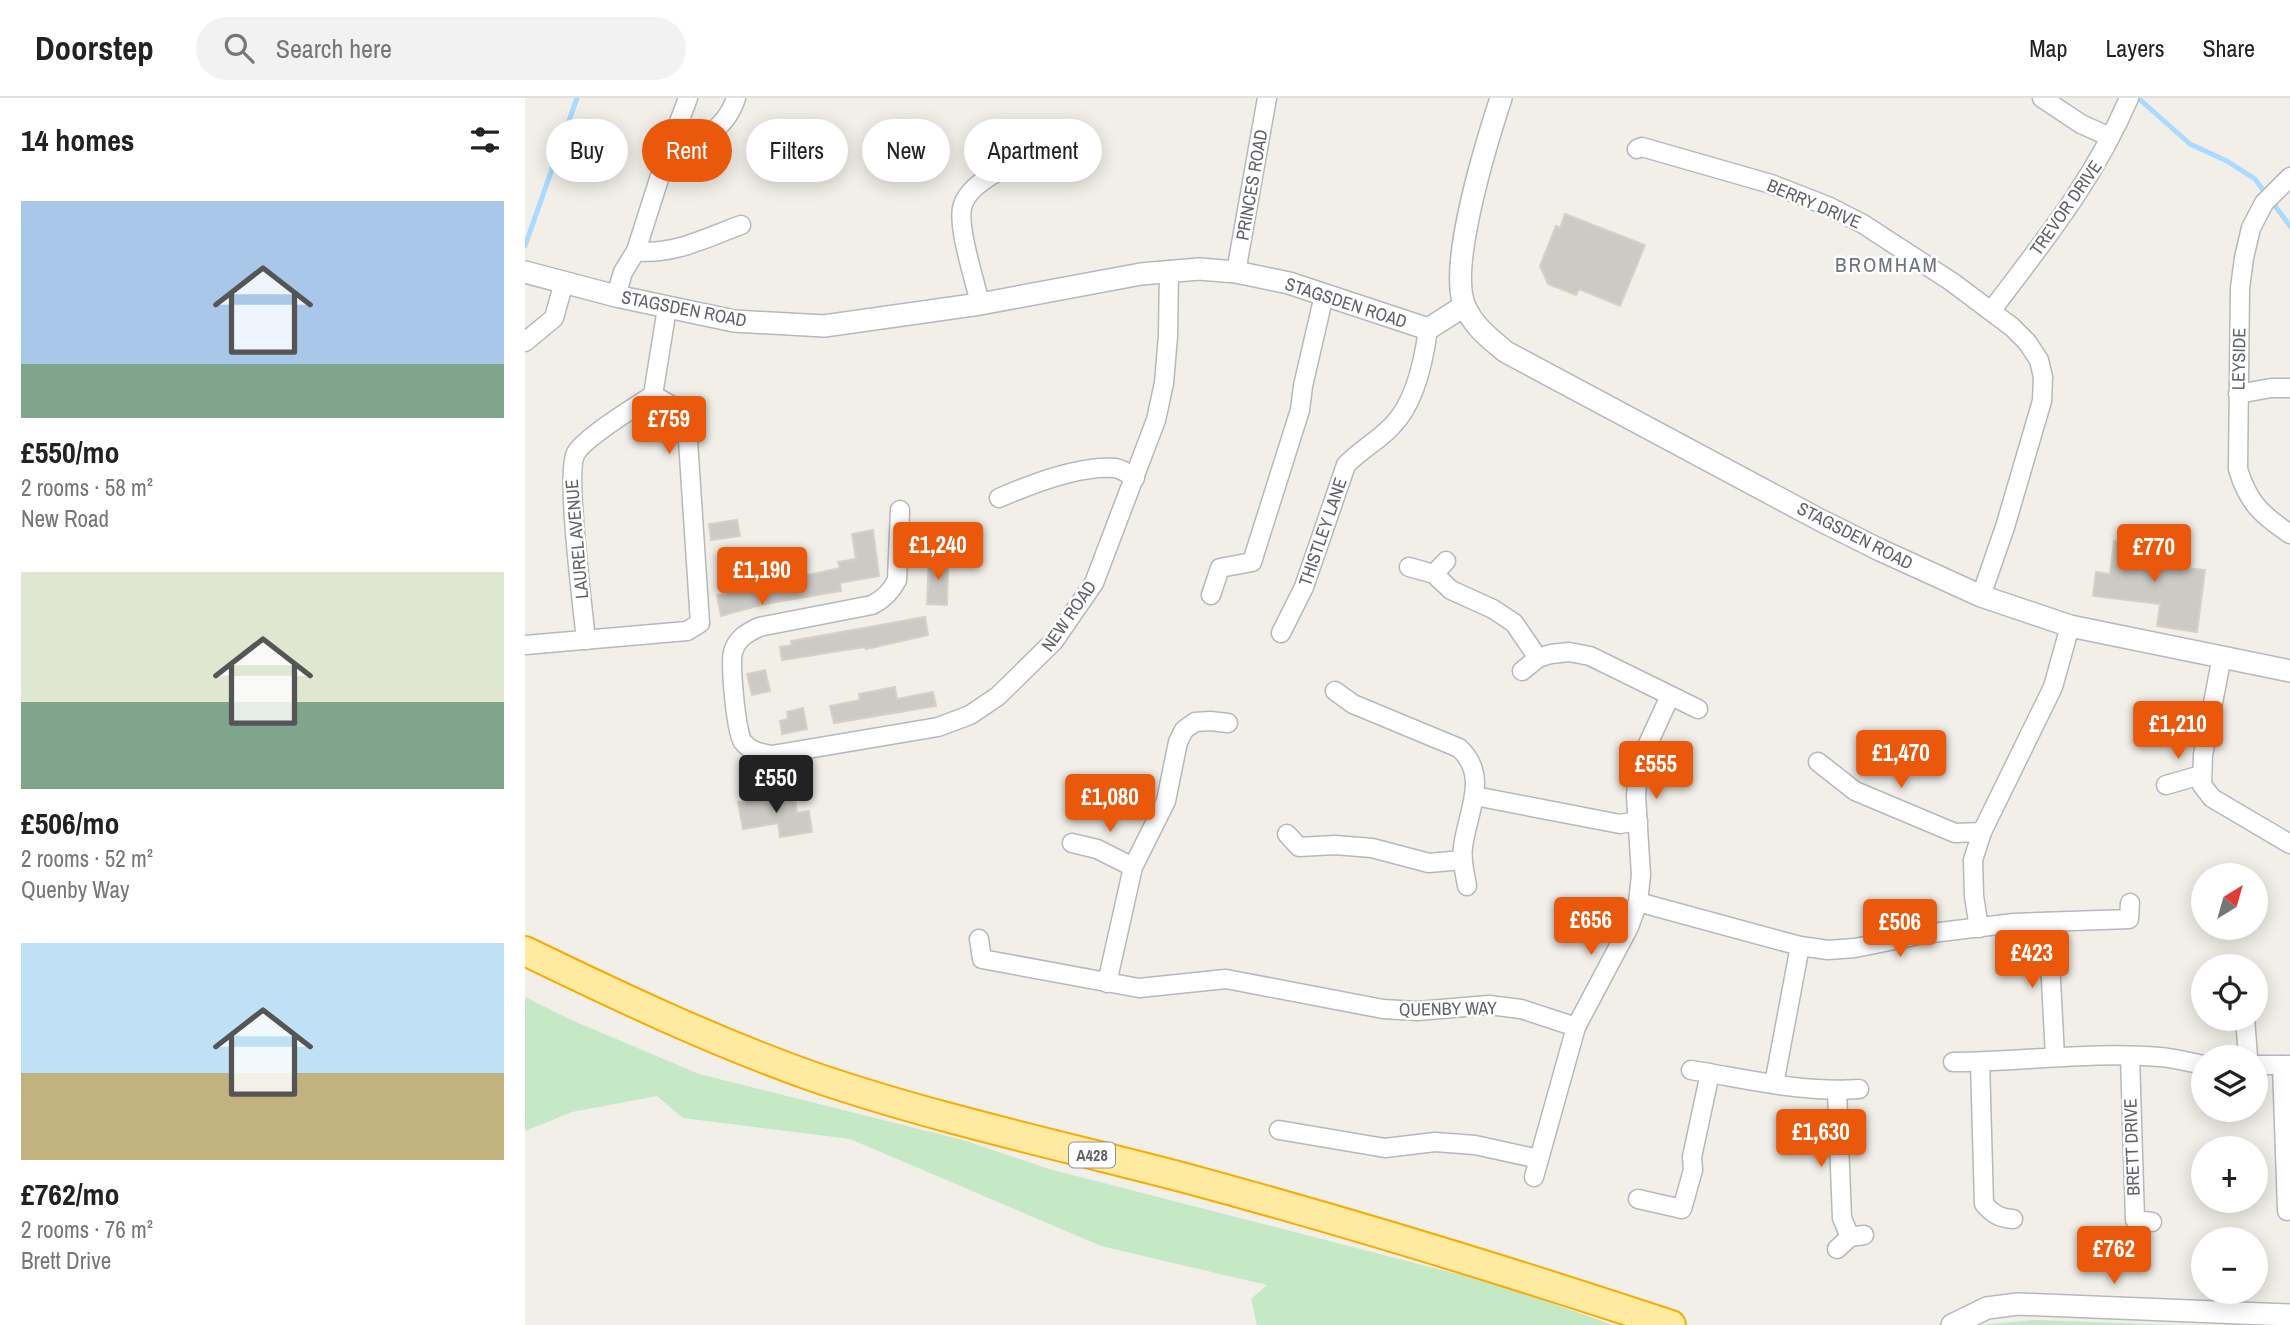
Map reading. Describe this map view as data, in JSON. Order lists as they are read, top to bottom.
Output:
{
  "streets": {
    "highway": ["A428"],
    "street": [
      "PRINCES ROAD",
      "BERRY DRIVE",
      "TREVOR DRIVE",
      "STAGSDEN ROAD",
      "LEYSIDE",
      "THISTLEY LANE",
      "LAUREL AVENUE",
      "NEW ROAD",
      "QUENBY WAY",
      "BRETT DRIVE"
    ]
  },
  "crossings": [
    ["PRINCES ROAD", "STAGSDEN ROAD"],
    ["BERRY DRIVE", "TREVOR DRIVE"],
    ["BERRY DRIVE", "STAGSDEN ROAD"],
    ["STAGSDEN ROAD", "THISTLEY LANE"],
    ["STAGSDEN ROAD", "NEW ROAD"]
  ],
  "districts": ["BROMHAM"],
  "north": "top right",
  "page": {
    "header": "Doorstep",
    "search": "Search here",
    "nav": ["Map", "Layers", "Share"],
    "heading": "14 homes",
    "chip": [
      "Buy",
      "Rent",
      "Filters",
      "New",
      "Apartment"
    ],
    "list": [
      {
        "name": "£550/mo",
        "note": "2 rooms · 58 m² · New Road"
      },
      {
        "name": "£506/mo",
        "note": "2 rooms · 52 m² · Quenby Way"
      },
      {
        "name": "£762/mo",
        "note": "2 rooms · 76 m² · Brett Drive"
      }
    ],
    "price": [
      "£759",
      "£1,240",
      "£770",
      "£1,190",
      "£1,210",
      "£1,470",
      "£555",
      "£550",
      "£1,080",
      "£656",
      "£506",
      "£423",
      "£1,630",
      "£762"
    ],
    "map_buttons": ["+", "−"]
  }
}
